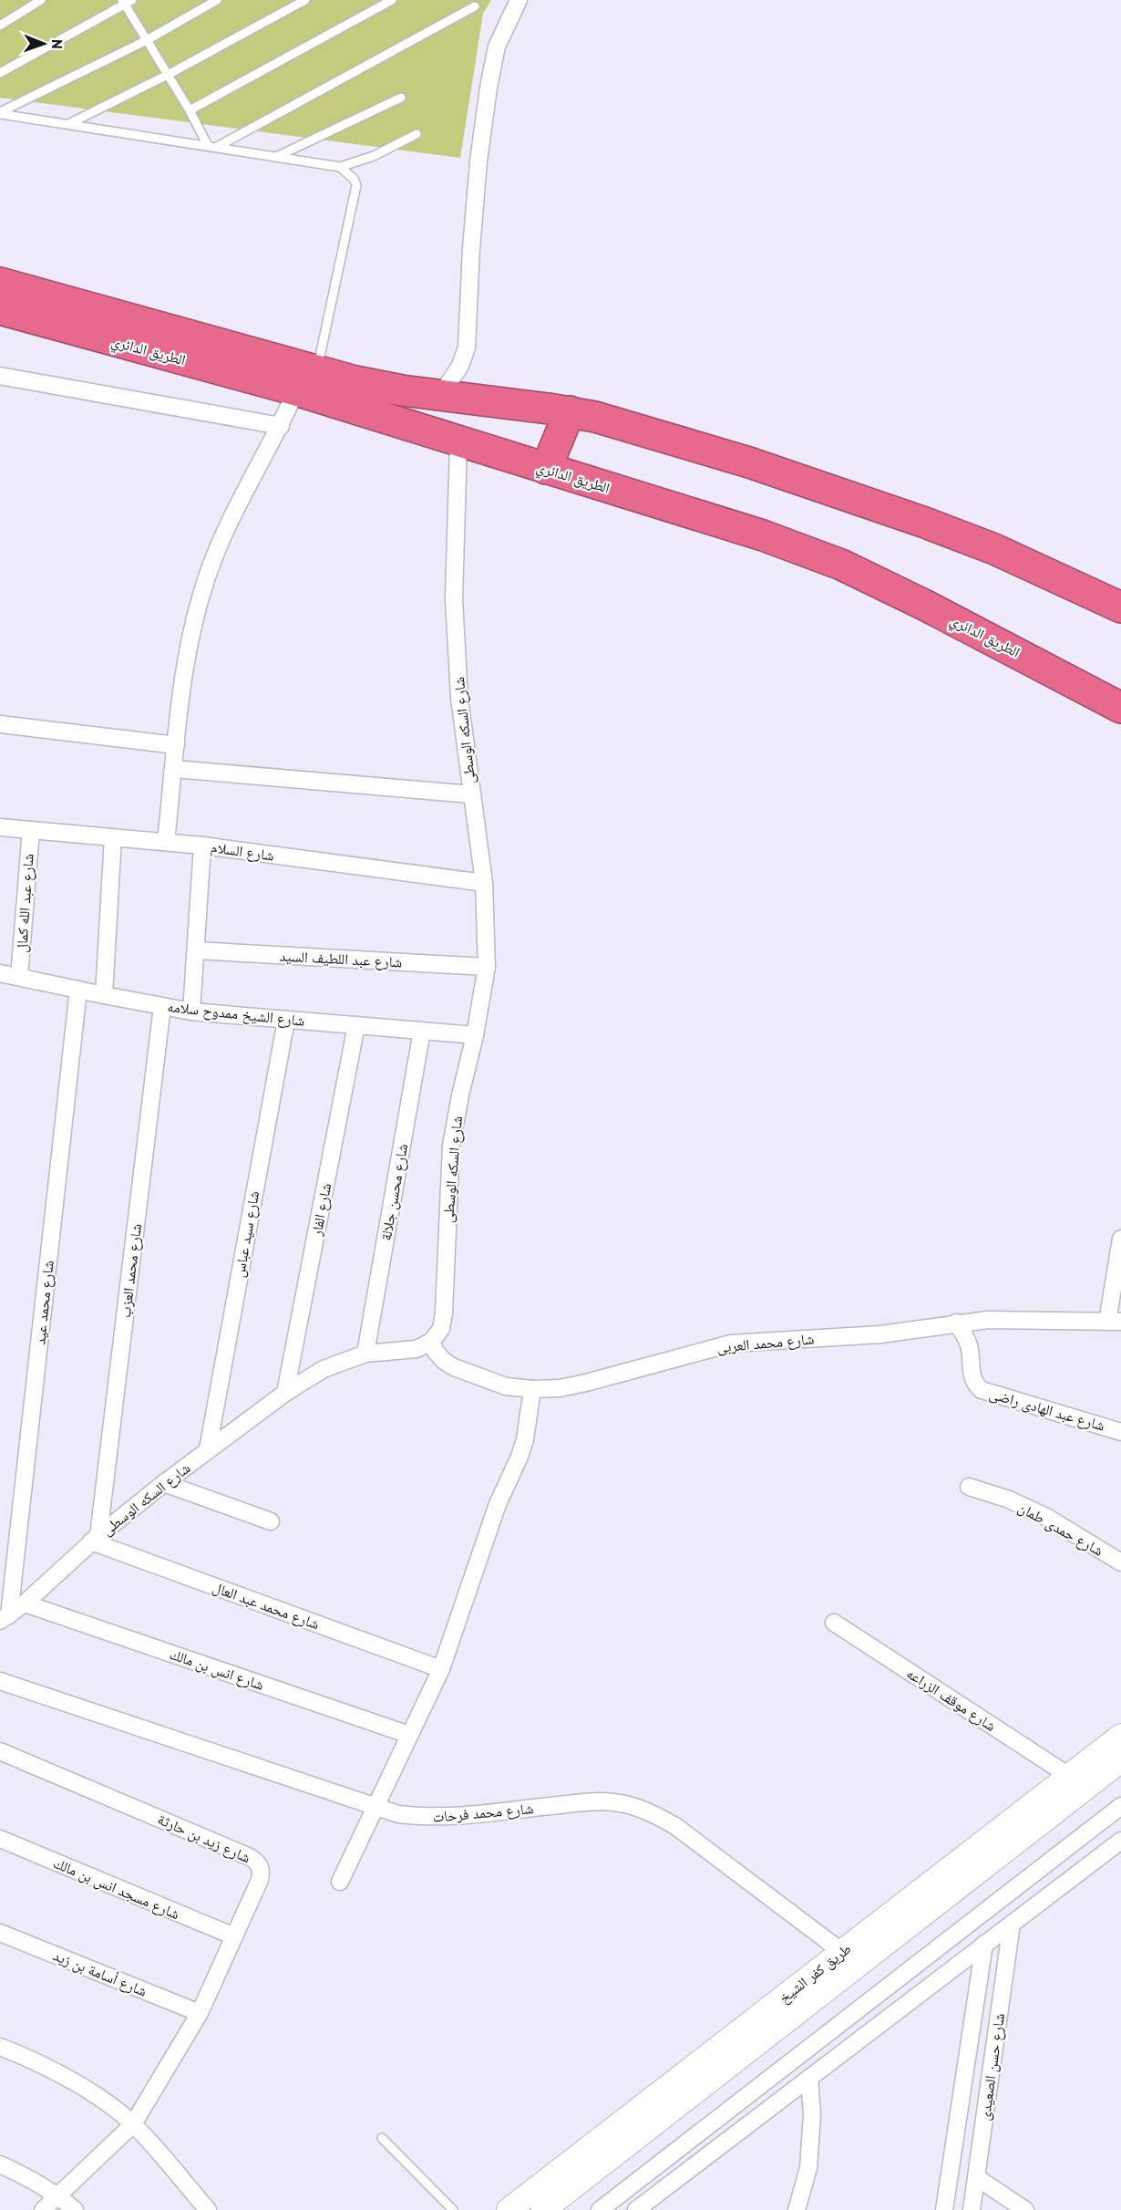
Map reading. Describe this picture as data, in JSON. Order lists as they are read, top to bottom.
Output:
{
  "streets": {
    "highway": ["الطريق الدائري"],
    "street": [
      "شارع السكه الوسطى",
      "شارع السلام",
      "شارع عبد الله كمال",
      "شارع عبد اللطيف السيد",
      "شارع الشيخ ممدوح سلامه",
      "شارع محسن جلالة",
      "شارع الفار",
      "شارع سيد عباس",
      "شارع محمد العزب",
      "شارع محمد عيد",
      "شارع محمد العربى",
      "شارع عبد الهادى راضى",
      "شارع حمدى طمان",
      "شارع محمد عبد العال",
      "شارع انس بن مالك",
      "شارع موقف الزراعه",
      "شارع محمد فرحات",
      "شارع زيد بن حارثة",
      "شارع مسجد انس بن مالك",
      "شارع أسامة بن زيد",
      "طريق كفر الشيخ",
      "شارع حسن الصعيدى"
    ]
  },
  "crossings": [
    ["الطريق الدائري", "شارع السكه الوسطى"],
    ["شارع السكه الوسطى", "شارع السلام"],
    ["شارع السكه الوسطى", "شارع عبد اللطيف السيد"],
    ["شارع السكه الوسطى", "شارع الشيخ ممدوح سلامه"],
    ["شارع السكه الوسطى", "شارع محسن جلالة"],
    ["شارع السكه الوسطى", "شارع الفار"],
    ["شارع السكه الوسطى", "شارع سيد عباس"],
    ["شارع السكه الوسطى", "شارع محمد العزب"],
    ["شارع السكه الوسطى", "شارع محمد عيد"],
    ["شارع السكه الوسطى", "شارع محمد العربى"],
    ["شارع السكه الوسطى", "شارع محمد عبد العال"],
    ["شارع السكه الوسطى", "شارع انس بن مالك"],
    ["شارع السلام", "شارع عبد الله كمال"],
    ["شارع عبد الله كمال", "شارع الشيخ ممدوح سلامه"],
    ["شارع الشيخ ممدوح سلامه", "شارع محسن جلالة"],
    ["شارع الشيخ ممدوح سلامه", "شارع الفار"],
    ["شارع الشيخ ممدوح سلامه", "شارع سيد عباس"],
    ["شارع الشيخ ممدوح سلامه", "شارع محمد العزب"],
    ["شارع الشيخ ممدوح سلامه", "شارع محمد عيد"],
    ["شارع محمد العزب", "شارع محمد عبد العال"],
    ["شارع محمد العربى", "شارع عبد الهادى راضى"],
    ["شارع موقف الزراعه", "طريق كفر الشيخ"],
    ["شارع محمد فرحات", "طريق كفر الشيخ"],
    ["شارع زيد بن حارثة", "شارع مسجد انس بن مالك"],
    ["شارع زيد بن حارثة", "شارع أسامة بن زيد"]
  ],
  "north": "right"
}
